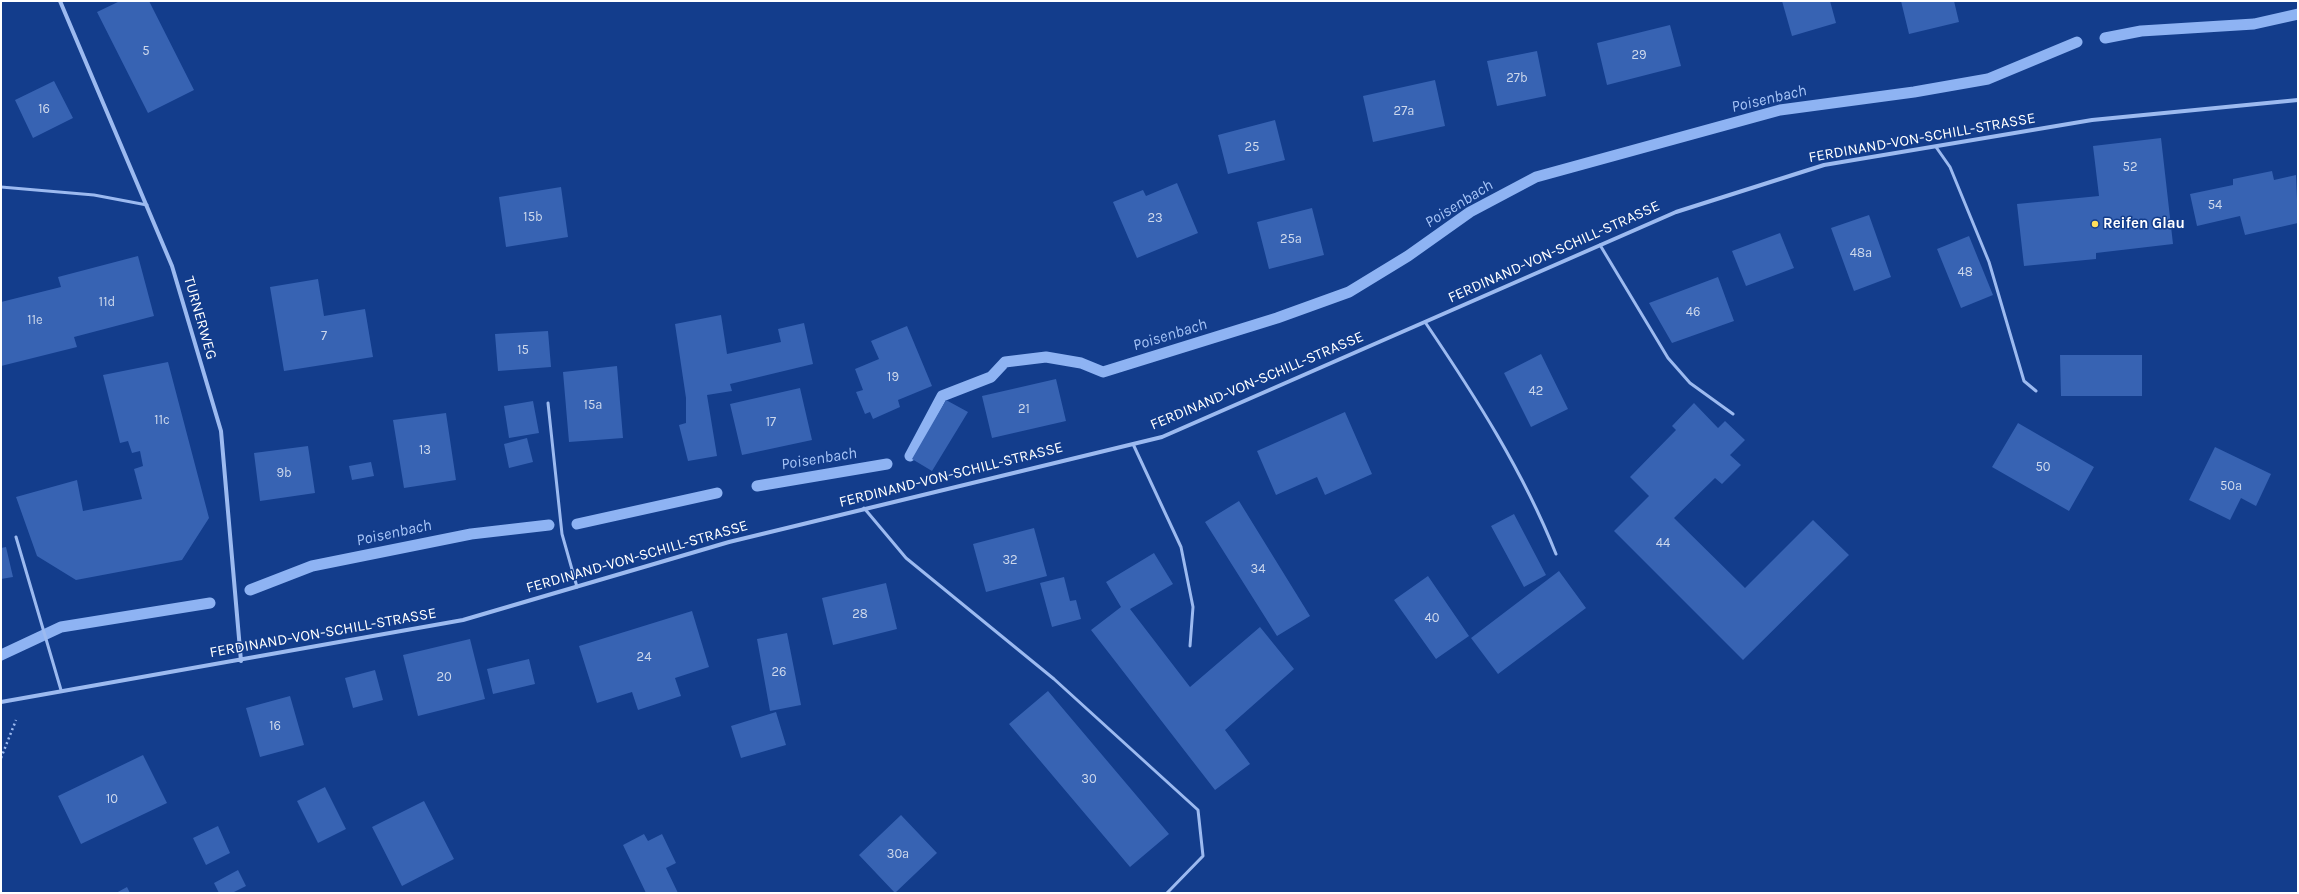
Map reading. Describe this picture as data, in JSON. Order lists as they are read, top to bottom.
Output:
{
  "streets": {
    "street": ["FERDINAND-VON-SCHILL-STRASSE", "TURNERWEG"]
  },
  "crossings": [
    ["FERDINAND-VON-SCHILL-STRASSE", "TURNERWEG"]
  ],
  "water": ["Poisenbach"],
  "places": ["Reifen Glau"],
  "house_numbers": [
    "5",
    "29",
    "27b",
    "16",
    "27a",
    "25",
    "52",
    "54",
    "15b",
    "23",
    "25a",
    "48a",
    "48",
    "11d",
    "46",
    "11e",
    "7",
    "15",
    "19",
    "42",
    "15a",
    "21",
    "11c",
    "17",
    "13",
    "50",
    "9b",
    "50a",
    "44",
    "32",
    "34",
    "28",
    "40",
    "24",
    "26",
    "20",
    "16",
    "30",
    "10",
    "30a"
  ]
}
